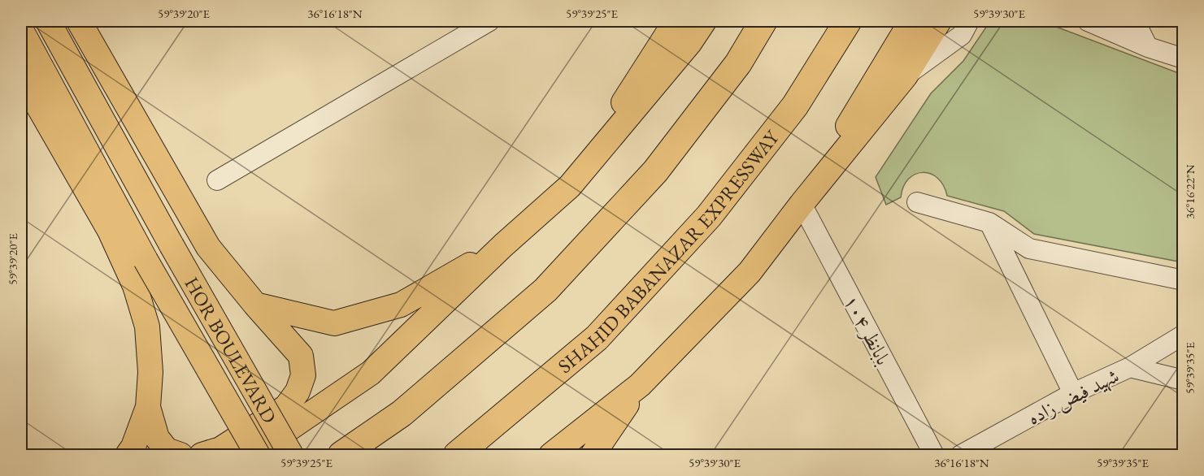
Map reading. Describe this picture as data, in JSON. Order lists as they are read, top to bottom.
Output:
{
  "streets": {
    "highway": ["SHAHID BABANAZAR EXPRESSWAY"],
    "main road": ["HOR BOULEVARD"],
    "street": ["بابانظر ۱۰۴", "شهید فیض زاده"]
  },
  "coordinates": [
    "59°39'20\"E",
    "36°16'18\"N",
    "59°39'25\"E",
    "59°39'30\"E",
    "36°16'22\"N",
    "59°39'35\"E"
  ]
}
